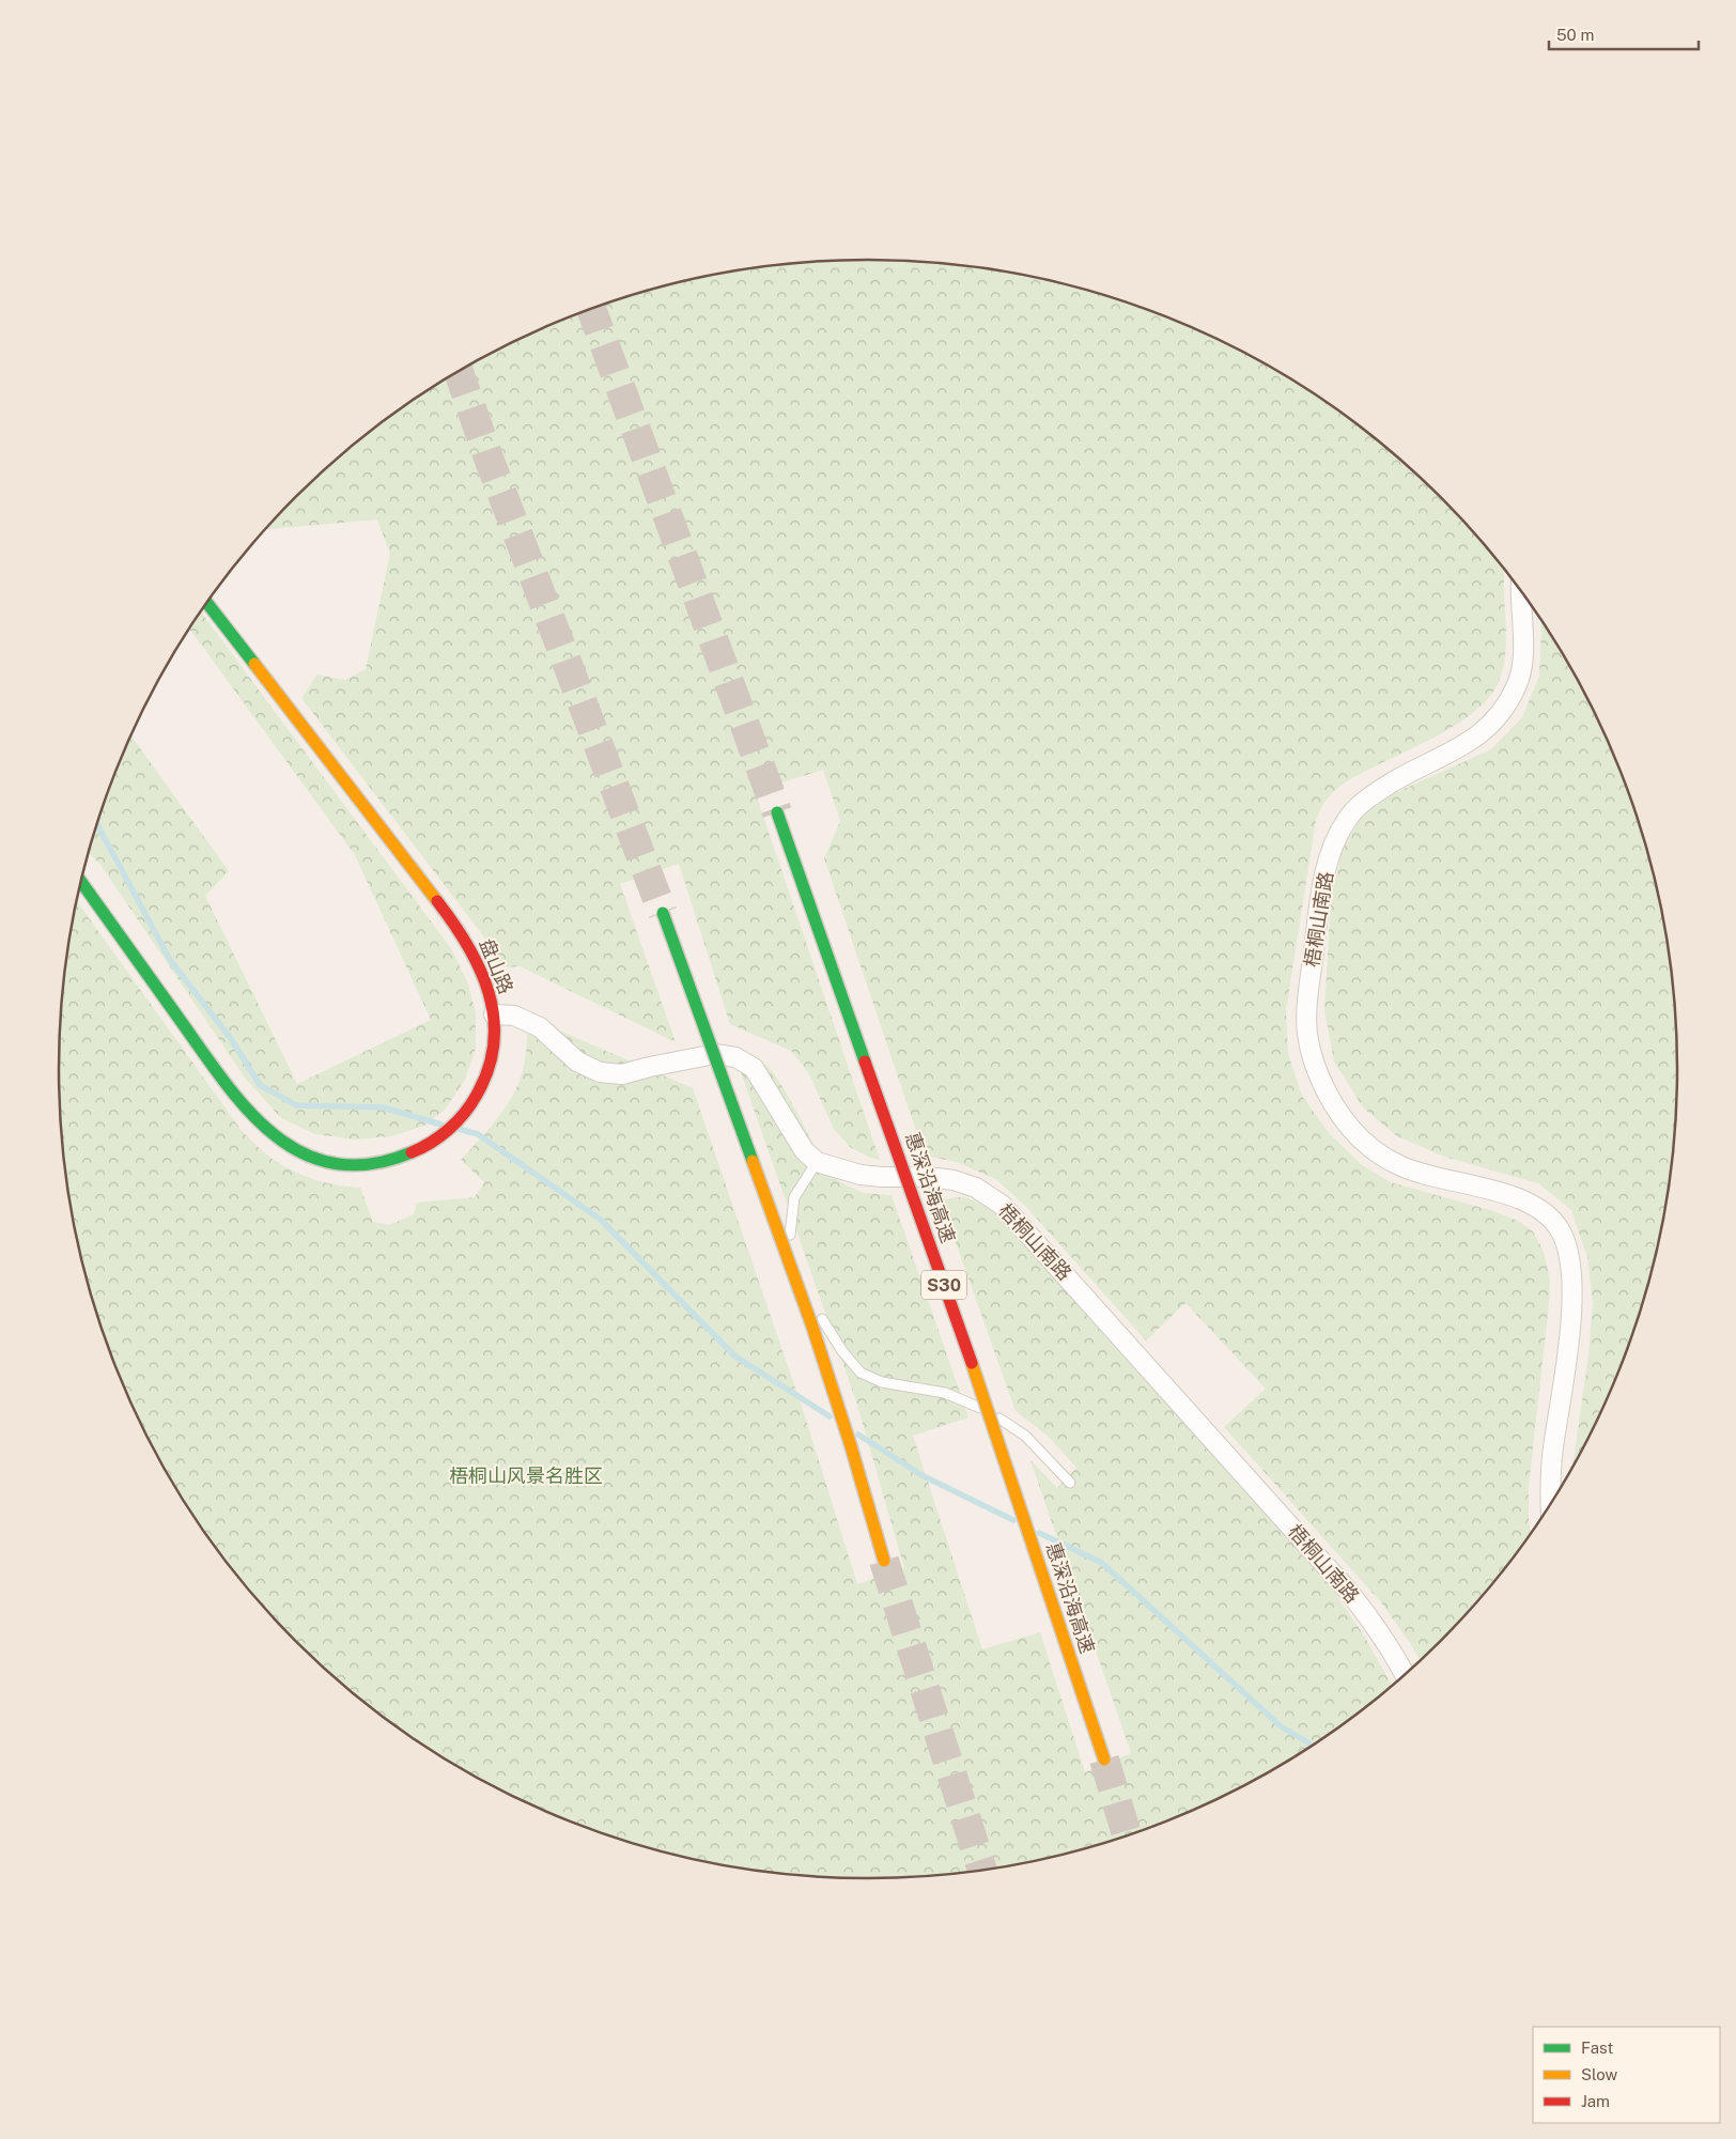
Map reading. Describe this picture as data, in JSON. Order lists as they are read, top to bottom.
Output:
{
  "streets": {
    "main road": ["盘山路", "惠深沿海高速", "S30"],
    "street": ["梧桐山南路"]
  },
  "parks": ["梧桐山风景名胜区"],
  "legend": ["Fast", "Slow", "Jam"],
  "scale_bar": "50 m"
}
